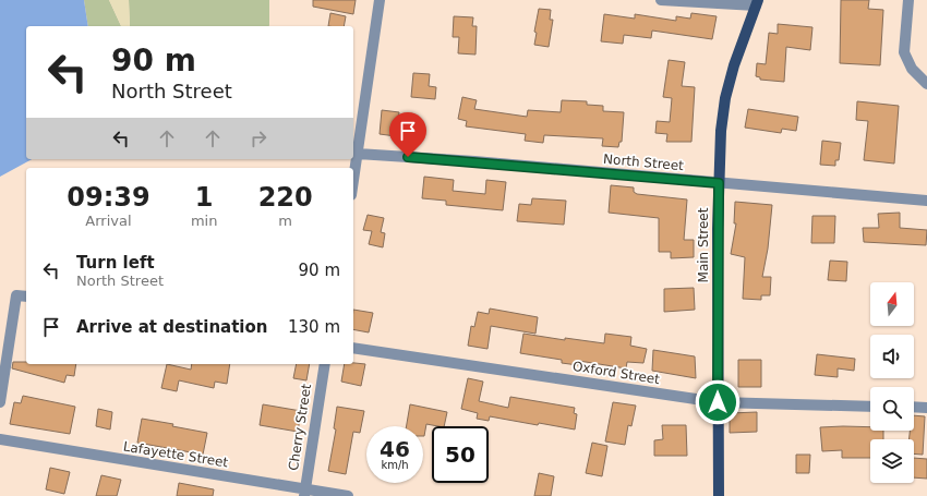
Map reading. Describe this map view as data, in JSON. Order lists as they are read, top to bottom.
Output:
{
  "streets": {
    "main road": ["Main Street"],
    "street": [
      "North Street",
      "Oxford Street",
      "Cherry Street",
      "Lafayette Street"
    ]
  },
  "crossings": [
    ["North Street", "Main Street"],
    ["Main Street", "Oxford Street"],
    ["Cherry Street", "Lafayette Street"]
  ],
  "north": "top",
  "page": {
    "turn": ["90 m", "North Street"],
    "eta": [
      "09:39",
      "Arrival",
      "1",
      "min",
      "220",
      "m"
    ],
    "list": [
      {
        "name": "Turn left",
        "note": "North Street",
        "value": "90 m"
      },
      {
        "name": "Arrive at destination",
        "value": "130 m"
      }
    ],
    "speed": "46 km/h",
    "limit": "50"
  }
}
